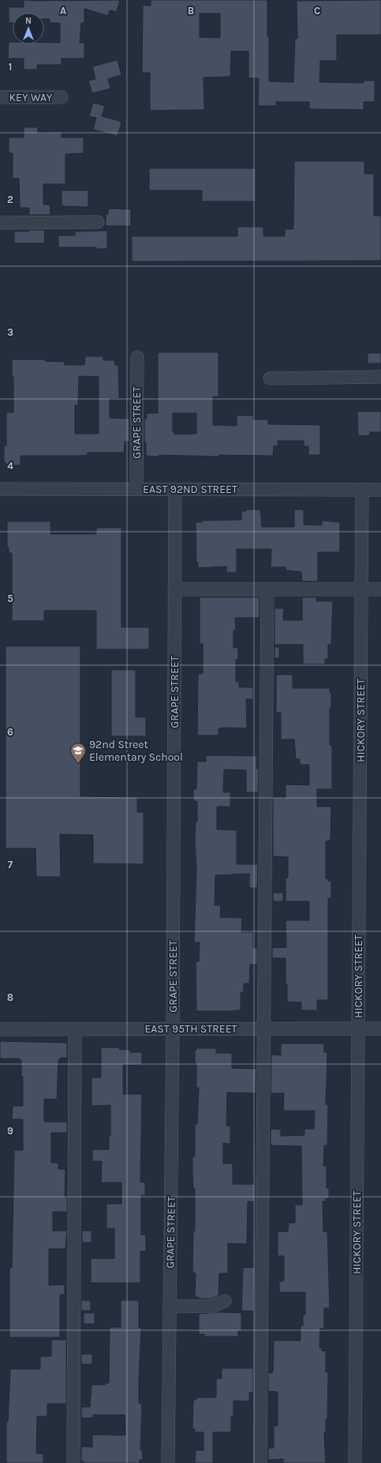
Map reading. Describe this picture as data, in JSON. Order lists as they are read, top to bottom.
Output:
{
  "streets": {
    "street": [
      "KEY WAY",
      "GRAPE STREET",
      "EAST 92ND STREET",
      "HICKORY STREET",
      "EAST 95TH STREET"
    ]
  },
  "crossings": [
    ["GRAPE STREET", "EAST 92ND STREET"],
    ["GRAPE STREET", "EAST 95TH STREET"],
    ["EAST 92ND STREET", "HICKORY STREET"],
    ["HICKORY STREET", "EAST 95TH STREET"]
  ],
  "places": {
    "school or university": ["92nd Street Elementary School"]
  },
  "north": "top",
  "grid": {
    "columns": ["A", "B", "C"],
    "rows": [
      "1",
      "2",
      "3",
      "4",
      "5",
      "6",
      "7",
      "8",
      "9"
    ]
  }
}
